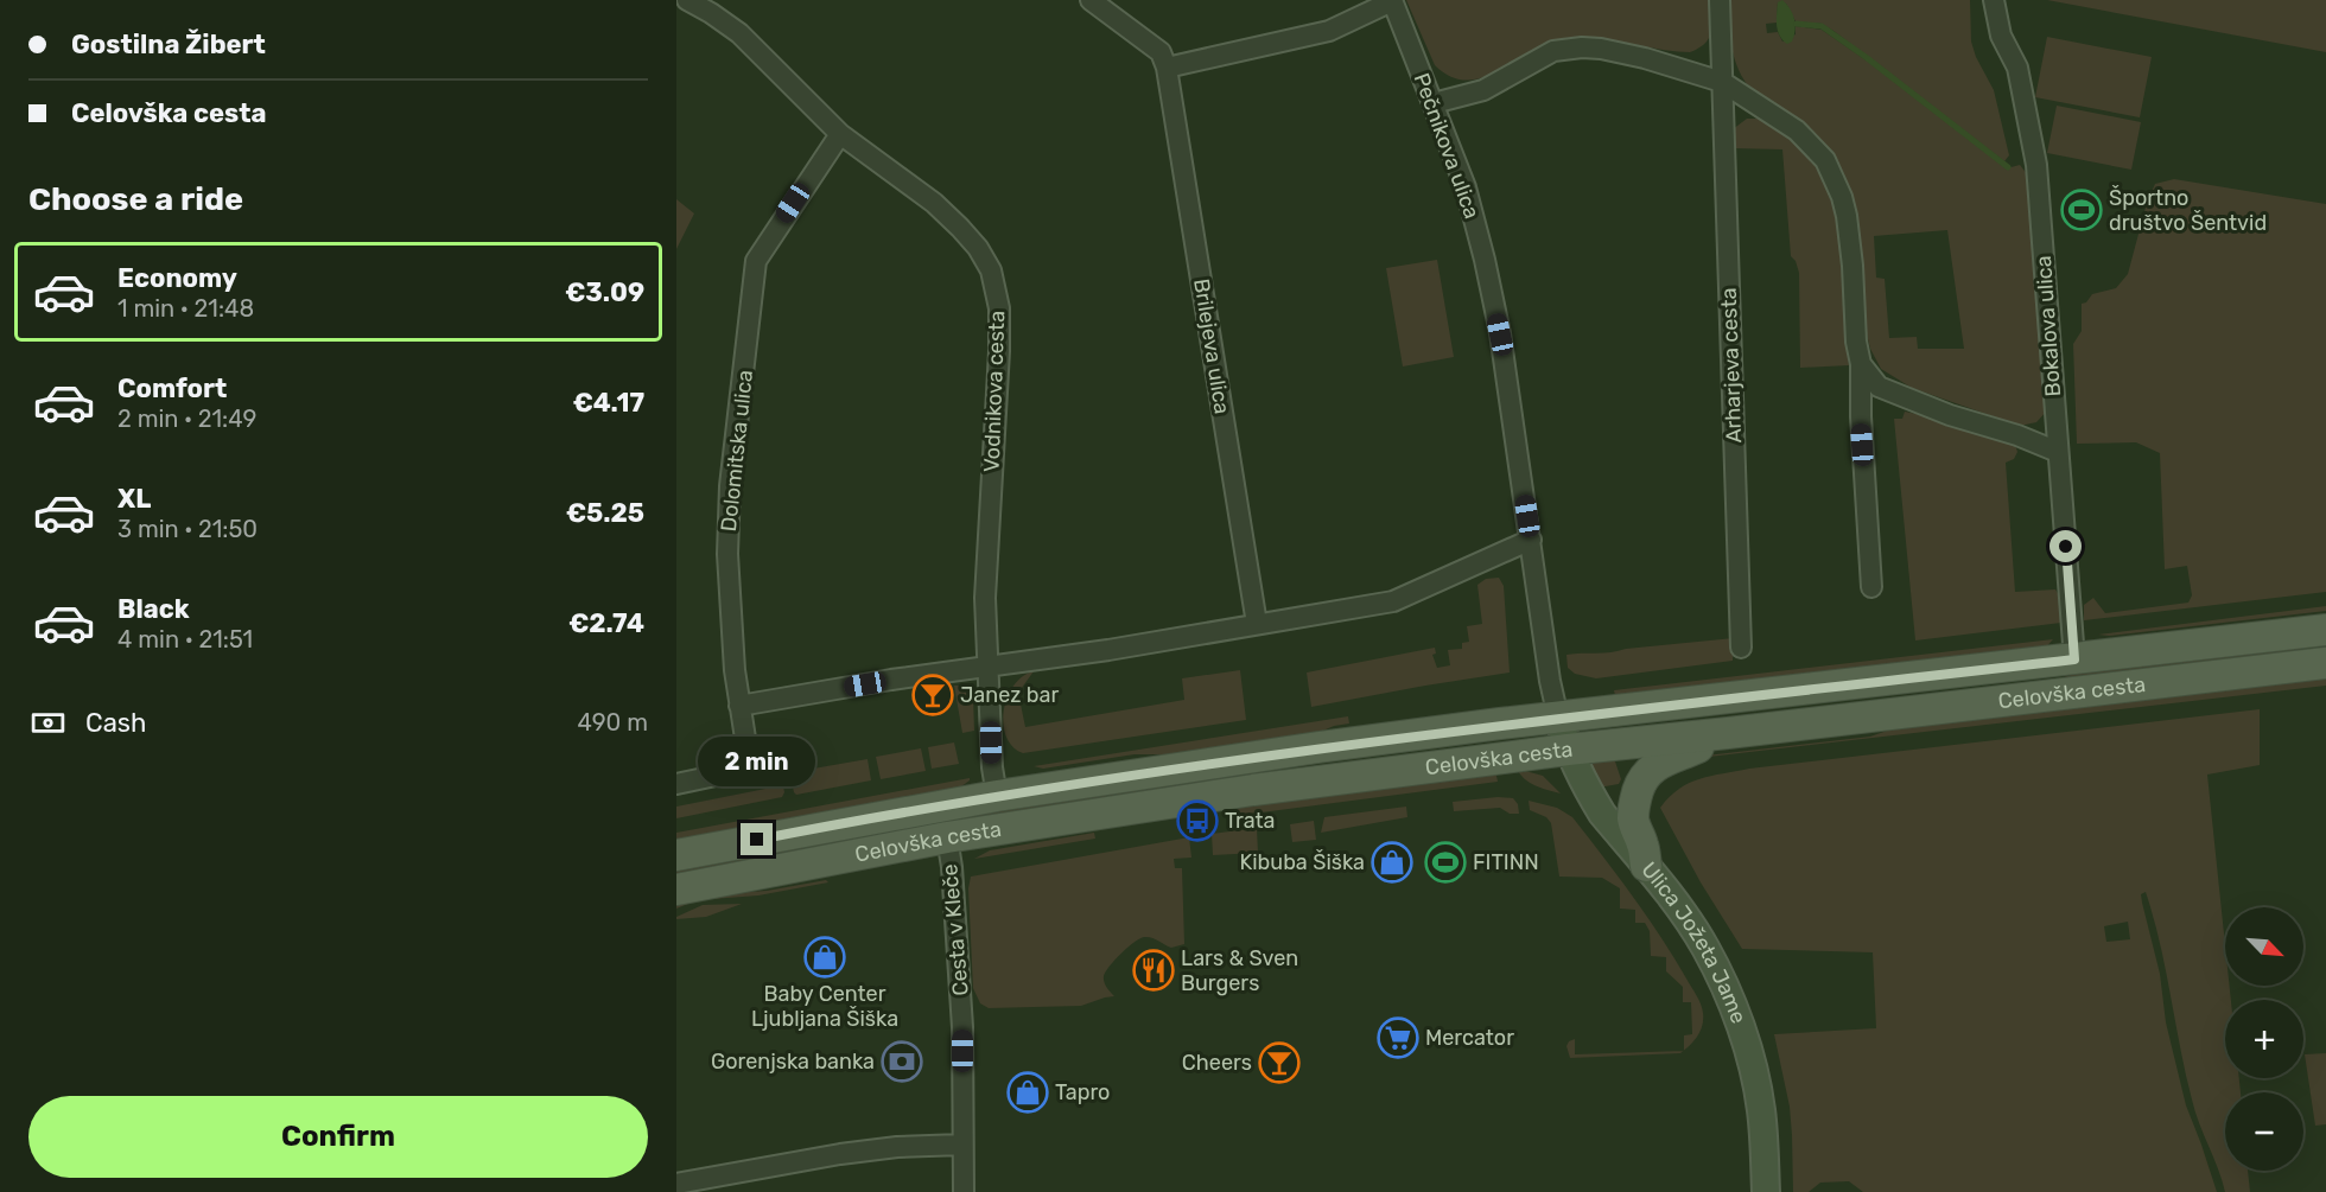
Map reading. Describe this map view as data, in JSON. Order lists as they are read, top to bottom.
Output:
{
  "streets": {
    "main road": ["Celovška cesta"],
    "street": [
      "Pečnikova ulica",
      "Bokalova ulica",
      "Brilejeva ulica",
      "Arharjeva cesta",
      "Vodnikova cesta",
      "Dolomitska ulica",
      "Cesta v Kleče",
      "Ulica Jožeta Jame"
    ]
  },
  "crossings": [
    ["Pečnikova ulica", "Celovška cesta"],
    ["Pečnikova ulica", "Ulica Jožeta Jame"],
    ["Bokalova ulica", "Celovška cesta"],
    ["Vodnikova cesta", "Dolomitska ulica"],
    ["Vodnikova cesta", "Celovška cesta"],
    ["Celovška cesta", "Cesta v Kleče"],
    ["Celovška cesta", "Ulica Jožeta Jame"]
  ],
  "places": {
    "sports": ["Športno društvo Šentvid", "FITINN"],
    "bar": ["Janez bar", "Cheers"],
    "bus stop": ["Trata"],
    "shop": ["Kibuba Šiška", "Baby Center Ljubljana Šiška", "Tapro"],
    "restaurant": ["Lars & Sven Burgers"],
    "supermarket": ["Mercator"],
    "bank": ["Gorenjska banka"]
  },
  "north": "bottom right",
  "page": {
    "banner": ["Gostilna Žibert", "Celovška cesta"],
    "heading": "Choose a ride",
    "list": [
      {
        "name": "Economy",
        "note": "1 min · 21:48",
        "value": "€3.09"
      },
      {
        "name": "Comfort",
        "note": "2 min · 21:49",
        "value": "€4.17"
      },
      {
        "name": "XL",
        "note": "3 min · 21:50",
        "value": "€5.25"
      },
      {
        "name": "Black",
        "note": "4 min · 21:51",
        "value": "€2.74"
      }
    ],
    "pay": ["Cash", "490 m"],
    "bubble": "2 min",
    "map_buttons": ["+", "−"],
    "buttons": "Confirm"
  }
}
